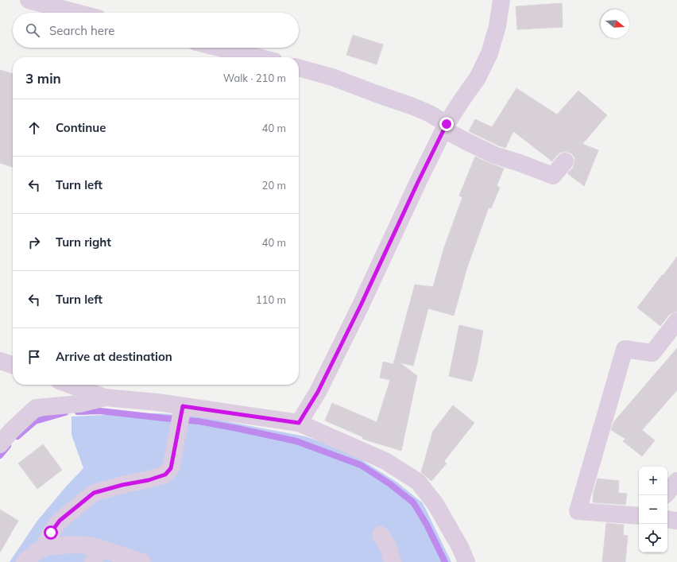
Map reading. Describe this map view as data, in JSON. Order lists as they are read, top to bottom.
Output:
{
  "north": "right",
  "page": {
    "search": "Search here",
    "heading": ["3 min", "Walk · 210 m"],
    "list": [
      ["Continue", "40 m"],
      ["Turn left", "20 m"],
      ["Turn right", "40 m"],
      ["Turn left", "110 m"],
      "Arrive at destination"
    ],
    "map_buttons": ["+", "−"]
  }
}
